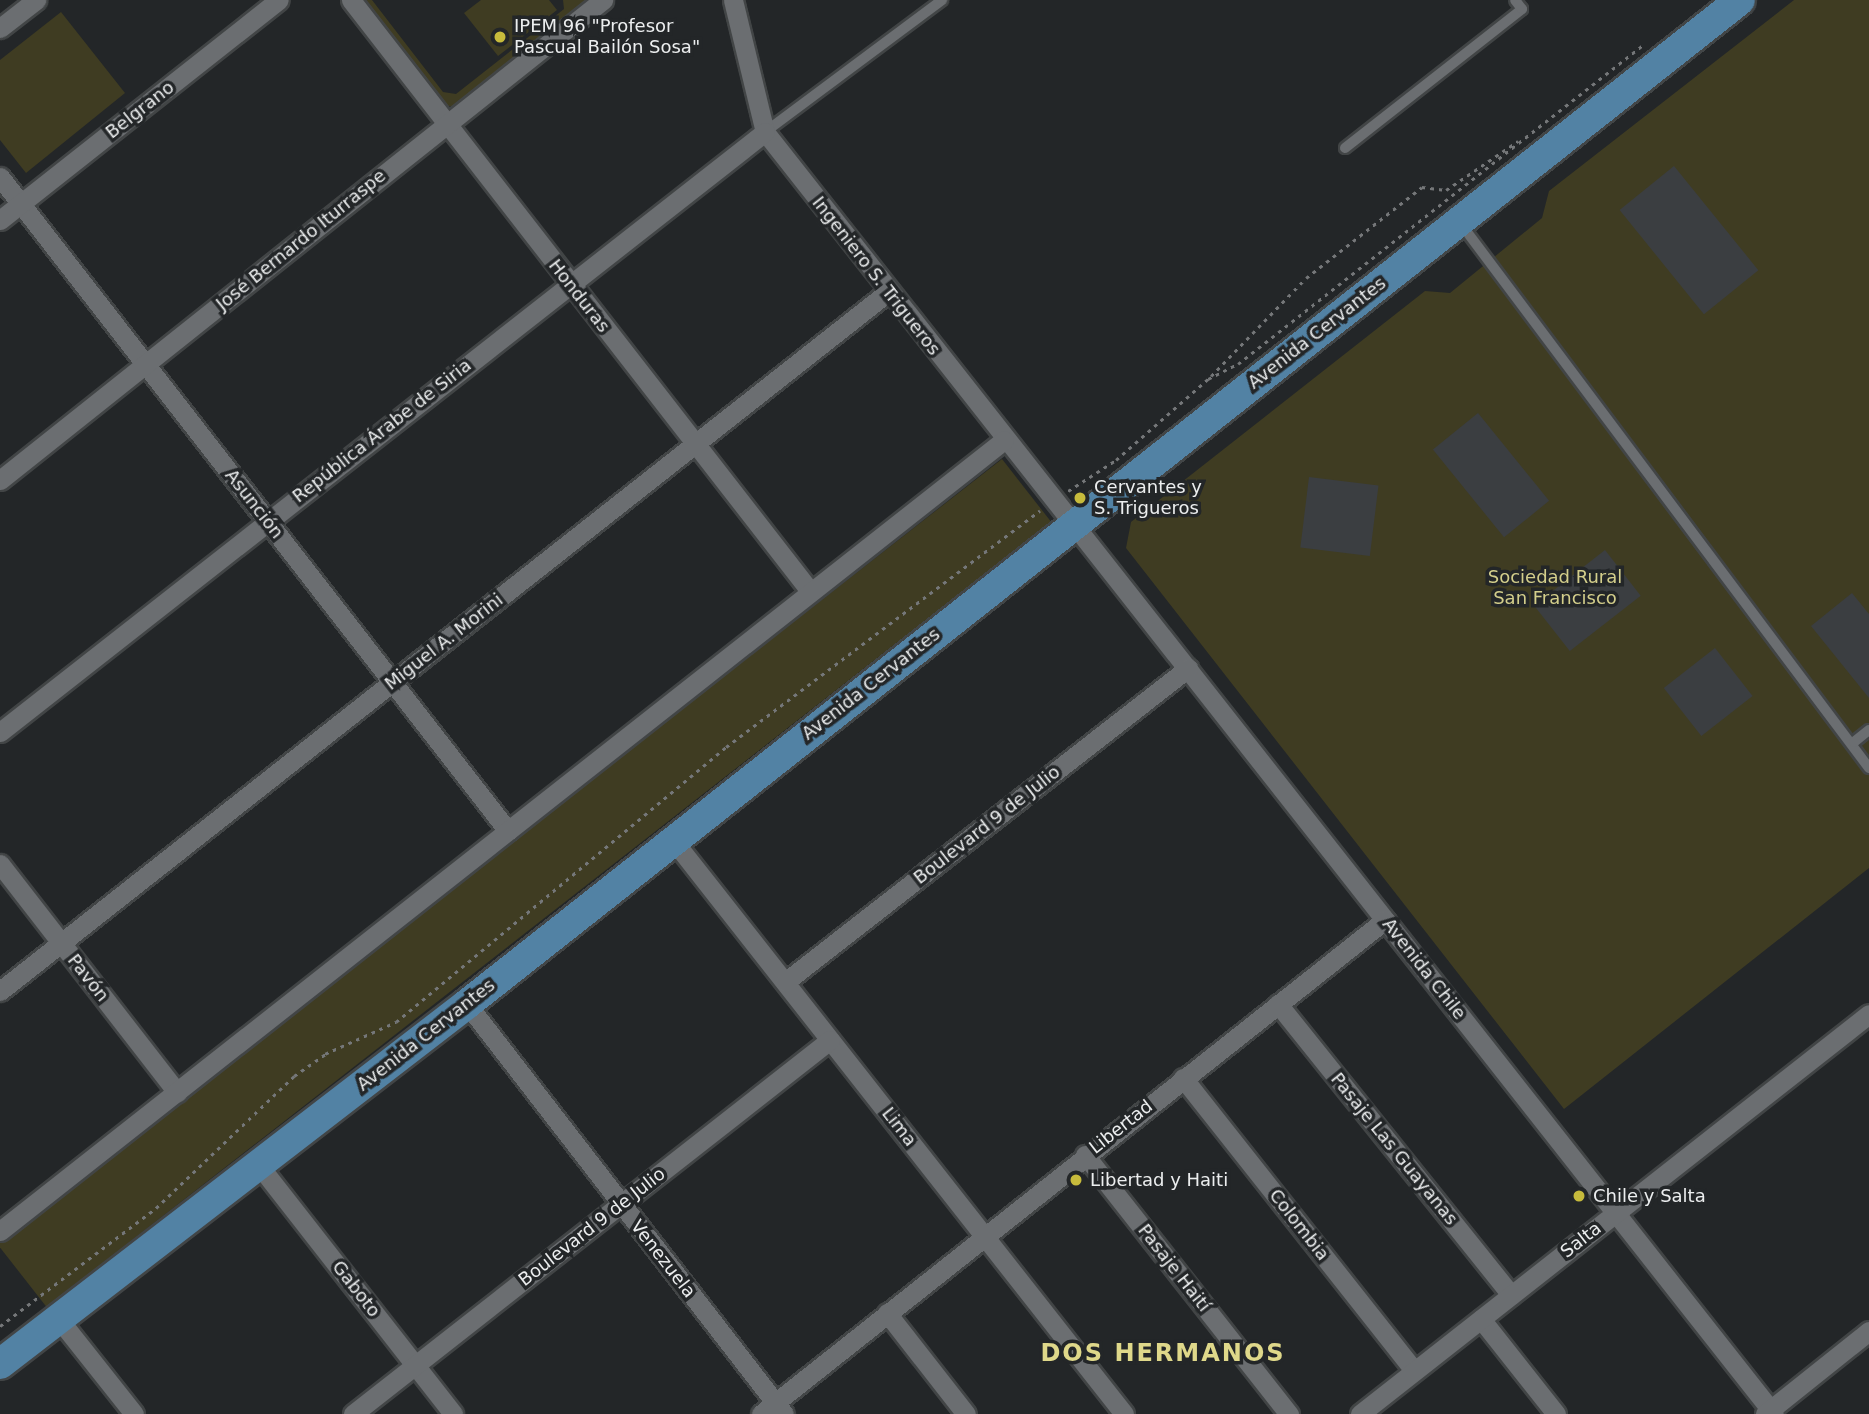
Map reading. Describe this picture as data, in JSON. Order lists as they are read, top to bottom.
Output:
{
  "streets": {
    "main road": ["Avenida Cervantes"],
    "street": [
      "Belgrano",
      "José Bernardo Iturraspe",
      "Ingeniero S. Trigueros",
      "Honduras",
      "República Árabe de Siria",
      "Asunción",
      "Miguel A. Morini",
      "Boulevard 9 de Julio",
      "Avenida Chile",
      "Pavón",
      "Lima",
      "Libertad",
      "Pasaje Las Guayanas",
      "Colombia",
      "Salta",
      "Venezuela",
      "Pasaje Haití",
      "Gaboto"
    ]
  },
  "crossings": [
    ["Belgrano", "Asunción"],
    ["José Bernardo Iturraspe", "Honduras"],
    ["José Bernardo Iturraspe", "Asunción"],
    ["Ingeniero S. Trigueros", "Avenida Cervantes"],
    ["Ingeniero S. Trigueros", "República Árabe de Siria"],
    ["Ingeniero S. Trigueros", "Miguel A. Morini"],
    ["Ingeniero S. Trigueros", "Avenida Chile"],
    ["Honduras", "República Árabe de Siria"],
    ["Honduras", "Miguel A. Morini"],
    ["Avenida Cervantes", "Avenida Chile"],
    ["Avenida Cervantes", "Lima"],
    ["Avenida Cervantes", "Venezuela"],
    ["Avenida Cervantes", "Gaboto"],
    ["República Árabe de Siria", "Asunción"],
    ["Asunción", "Miguel A. Morini"],
    ["Miguel A. Morini", "Pavón"],
    ["Boulevard 9 de Julio", "Avenida Chile"],
    ["Boulevard 9 de Julio", "Lima"],
    ["Boulevard 9 de Julio", "Venezuela"],
    ["Boulevard 9 de Julio", "Gaboto"],
    ["Avenida Chile", "Libertad"],
    ["Avenida Chile", "Salta"],
    ["Lima", "Libertad"],
    ["Libertad", "Pasaje Las Guayanas"],
    ["Libertad", "Colombia"],
    ["Libertad", "Venezuela"],
    ["Libertad", "Pasaje Haití"],
    ["Pasaje Las Guayanas", "Salta"],
    ["Colombia", "Salta"]
  ],
  "districts": ["DOS HERMANOS"],
  "parks": ["Sociedad Rural San Francisco"],
  "places": [
    "IPEM 96 \"Profesor Pascual Bailón Sosa\"",
    "Cervantes y S. Trigueros",
    "Libertad y Haiti",
    "Chile y Salta"
  ]
}
